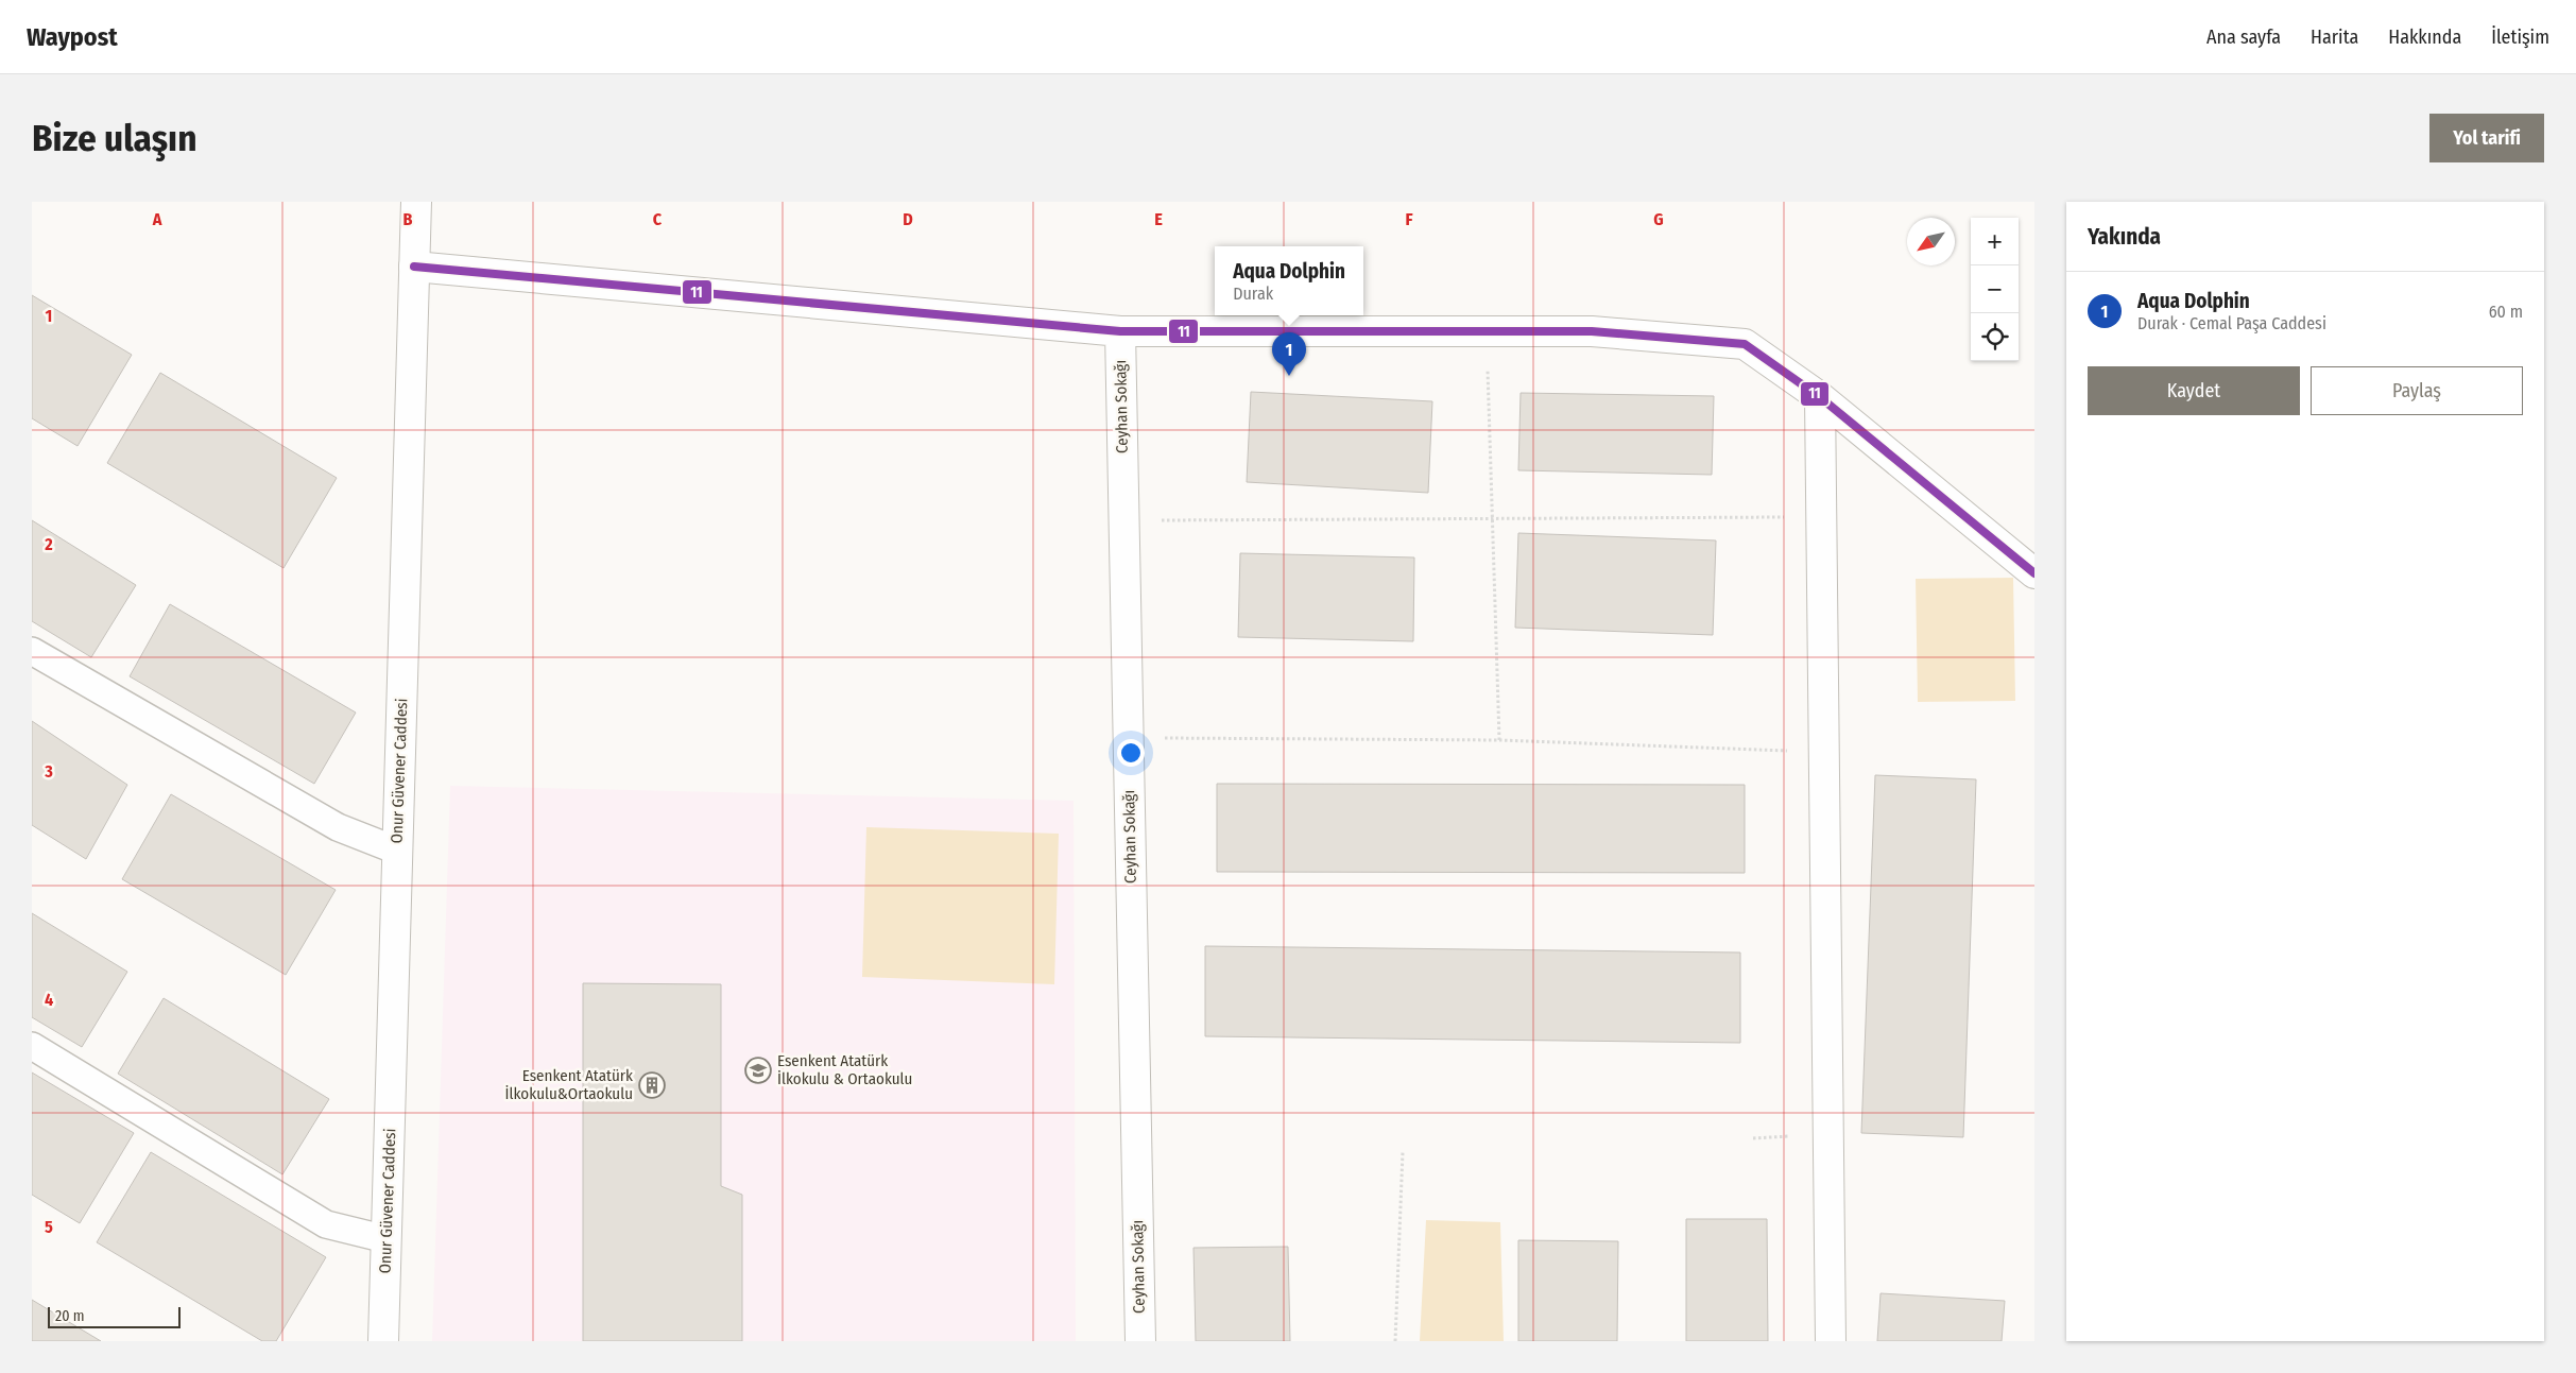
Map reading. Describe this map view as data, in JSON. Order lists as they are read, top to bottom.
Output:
{
  "streets": {
    "street": ["Ceyhan Sokağı", "Onur Güvener Caddesi"]
  },
  "places": {
    "school or university": ["Esenkent Atatürk İlkokulu & Ortaokulu"],
    "building": ["Esenkent Atatürk İlkokulu&Ortaokulu"]
  },
  "lines": ["transit line 11"],
  "scale_bar": "20 m",
  "north": "bottom left",
  "page": {
    "header": "Waypost",
    "nav": [
      "Ana sayfa",
      "Harita",
      "Hakkında",
      "İletişim"
    ],
    "buttons": [
      "Yol tarifi",
      ["Kaydet", "Paylaş"]
    ],
    "title": "Bize ulaşın",
    "heading": "Yakında",
    "map_buttons": ["+", "−"],
    "popup": ["Aqua Dolphin", "Durak"],
    "list": [
      {
        "mark": "1",
        "name": "Aqua Dolphin",
        "note": "Durak · Cemal Paşa Caddesi",
        "value": "60 m"
      }
    ],
    "pins": "1",
    "scale": "20 m"
  },
  "grid": {
    "columns": [
      "A",
      "B",
      "C",
      "D",
      "E",
      "F",
      "G"
    ],
    "rows": [
      "1",
      "2",
      "3",
      "4",
      "5"
    ]
  }
}
